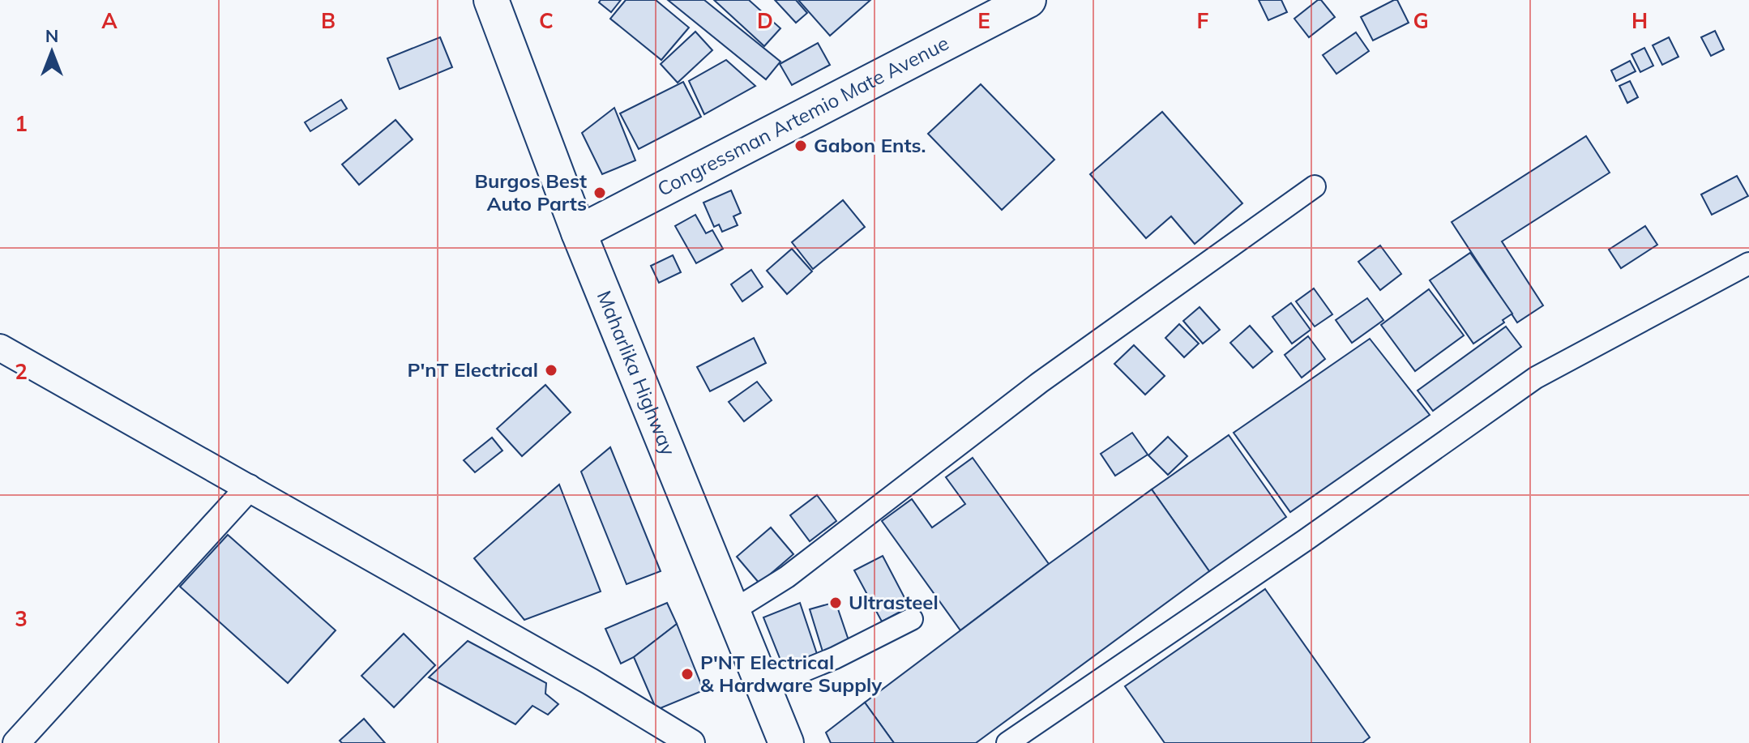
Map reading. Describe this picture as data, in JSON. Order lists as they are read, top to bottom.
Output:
{
  "streets": {
    "main road": ["Congressman Artemio Mate Avenue", "Maharlika Highway"]
  },
  "crossings": [
    ["Congressman Artemio Mate Avenue", "Maharlika Highway"]
  ],
  "places": [
    "Gabon Ents.",
    "Burgos Best Auto Parts",
    "P'nT Electrical",
    "Ultrasteel",
    "P'NT Electrical & Hardware Supply"
  ],
  "north": "top",
  "grid": {
    "columns": [
      "A",
      "B",
      "C",
      "D",
      "E",
      "F",
      "G",
      "H"
    ],
    "rows": ["1", "2", "3"]
  }
}
